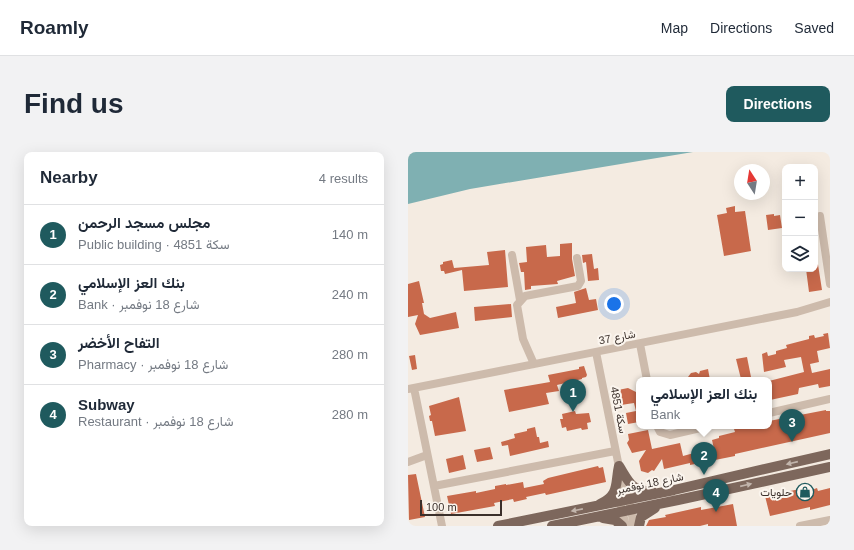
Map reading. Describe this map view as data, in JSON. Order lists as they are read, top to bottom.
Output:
{
  "streets": {
    "main road": ["شارع 18 نوفمبر"],
    "street": ["شارع 37", "سكة 4851"]
  },
  "crossings": [
    ["شارع 37", "سكة 4851"],
    ["سكة 4851", "شارع 18 نوفمبر"]
  ],
  "places": {
    "shop": ["حلويات"]
  },
  "scale_bar": "100 m",
  "north": "top",
  "page": {
    "header": "Roamly",
    "nav": ["Map", "Directions", "Saved"],
    "buttons": "Directions",
    "title": "Find us",
    "heading": ["Nearby", "4 results"],
    "map_buttons": ["+", "−"],
    "list": [
      {
        "mark": "1",
        "name": "مجلس مسجد الرحمن",
        "note": "Public building · سكة 4851",
        "value": "140 m"
      },
      {
        "mark": "2",
        "name": "بنك العز الإسلامي",
        "note": "Bank · شارع 18 نوفمبر",
        "value": "240 m"
      },
      {
        "mark": "3",
        "name": "التفاح الأخضر",
        "note": "Pharmacy · شارع 18 نوفمبر",
        "value": "280 m"
      },
      {
        "mark": "4",
        "name": "Subway",
        "note": "Restaurant · شارع 18 نوفمبر",
        "value": "280 m"
      }
    ],
    "popup": ["بنك العز الإسلامي", "Bank"],
    "pins": [
      "1",
      "3",
      "2",
      "4"
    ],
    "scale": "100 m"
  }
}
